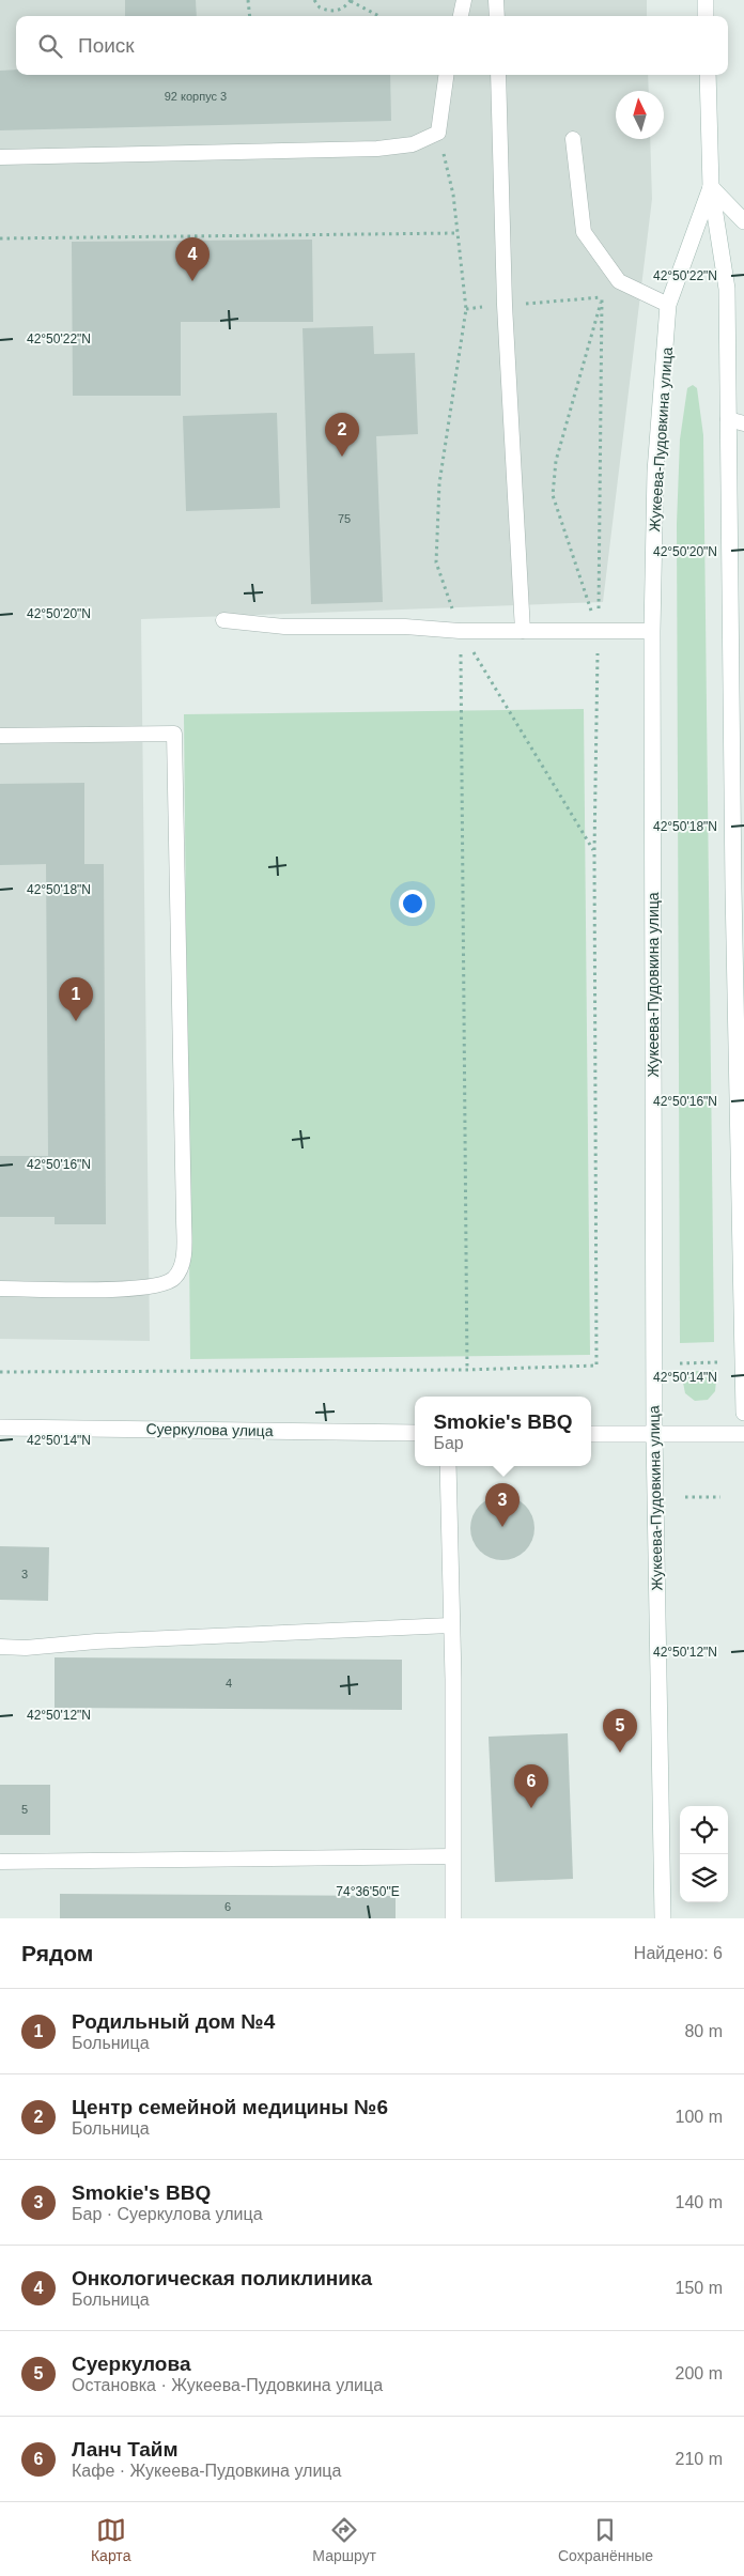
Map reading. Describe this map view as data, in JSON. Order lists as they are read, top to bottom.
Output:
{
  "streets": {
    "main road": ["Жукеева-Пудовкина улица", "Суеркулова улица"]
  },
  "house_numbers": [
    "92 корпус 3",
    "75",
    "3",
    "4",
    "5",
    "6"
  ],
  "north": "top",
  "page": {
    "search": "Поиск",
    "pins": [
      "4",
      "2",
      "1",
      "3",
      "5",
      "6"
    ],
    "popup": ["Smokie's BBQ", "Бар"],
    "heading": ["Рядом", "Найдено: 6"],
    "list": [
      {
        "mark": "1",
        "name": "Родильный дом №4",
        "note": "Больница",
        "value": "80 m"
      },
      {
        "mark": "2",
        "name": "Центр семейной медицины №6",
        "note": "Больница",
        "value": "100 m"
      },
      {
        "mark": "3",
        "name": "Smokie's BBQ",
        "note": "Бар · Суеркулова улица",
        "value": "140 m"
      },
      {
        "mark": "4",
        "name": "Онкологическая поликлиника",
        "note": "Больница",
        "value": "150 m"
      },
      {
        "mark": "5",
        "name": "Суеркулова",
        "note": "Остановка · Жукеева-Пудовкина улица",
        "value": "200 m"
      },
      {
        "mark": "6",
        "name": "Ланч Тайм",
        "note": "Кафе · Жукеева-Пудовкина улица",
        "value": "210 m"
      }
    ],
    "nav": ["Карта", "Маршрут", "Сохранённые"]
  },
  "coordinates": [
    "42°50'22\"N",
    "42°50'20\"N",
    "42°50'18\"N",
    "42°50'16\"N",
    "42°50'14\"N",
    "42°50'12\"N",
    "74°36'50\"E"
  ]
}
